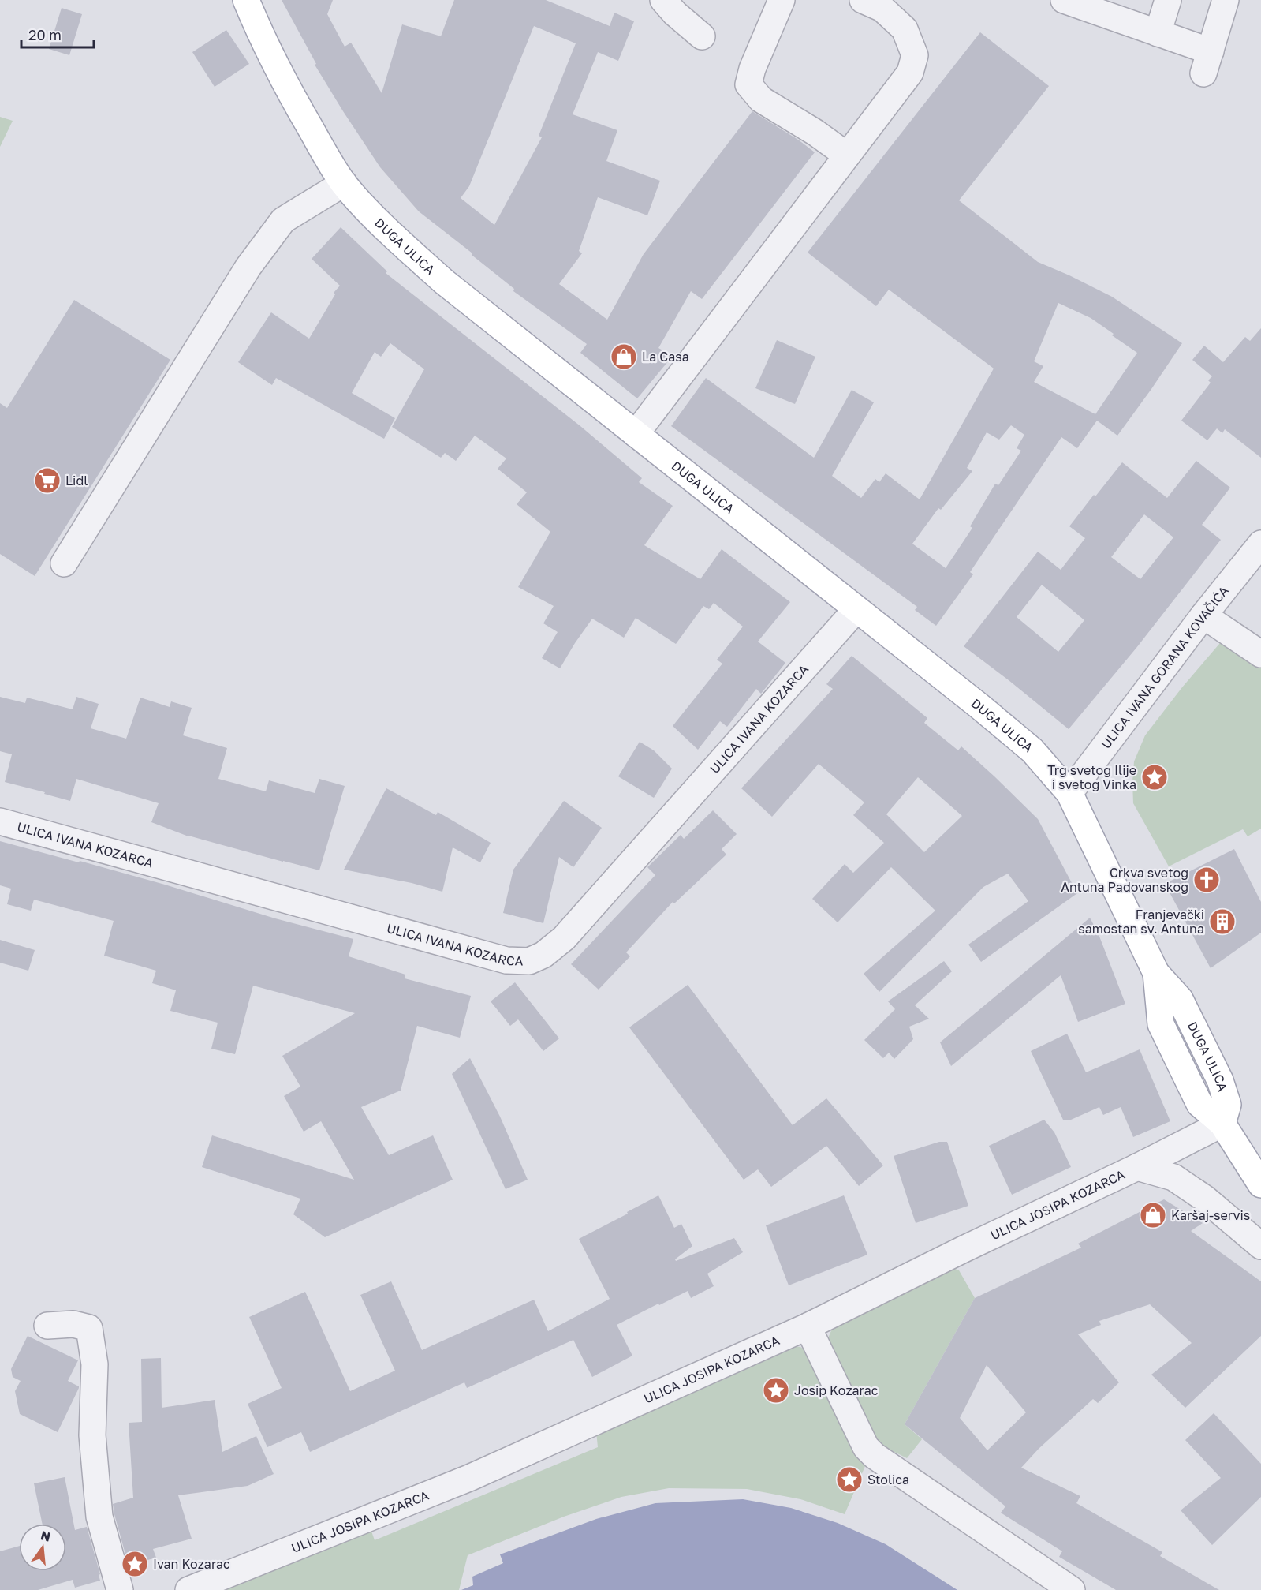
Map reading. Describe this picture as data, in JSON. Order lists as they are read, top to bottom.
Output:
{
  "streets": {
    "main road": ["DUGA ULICA"],
    "street": ["ULICA IVANA GORANA KOVAČIĆA", "ULICA IVANA KOZARCA", "ULICA JOSIPA KOZARCA"]
  },
  "crossings": [
    ["DUGA ULICA", "ULICA IVANA GORANA KOVAČIĆA"],
    ["DUGA ULICA", "ULICA IVANA KOZARCA"],
    ["DUGA ULICA", "ULICA JOSIPA KOZARCA"]
  ],
  "places": {
    "shop": ["La Casa", "Karšaj-servis"],
    "supermarket": ["Lidl"],
    "place": [
      "Trg svetog Ilije i svetog Vinka",
      "Josip Kozarac",
      "Stolica",
      "Ivan Kozarac"
    ],
    "church": ["Crkva svetog Antuna Padovanskog"],
    "building": ["Franjevački samostan sv. Antuna"]
  },
  "scale_bar": "20 m",
  "north": "top"
}
